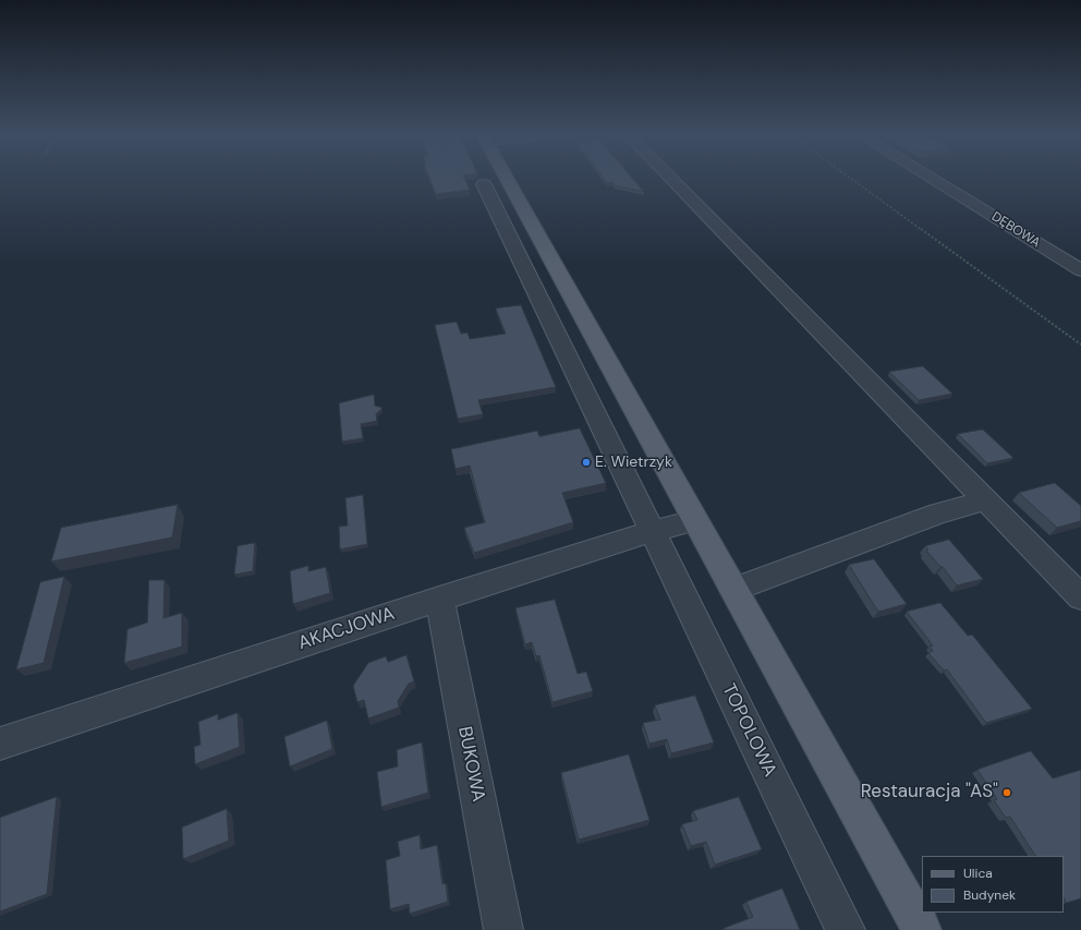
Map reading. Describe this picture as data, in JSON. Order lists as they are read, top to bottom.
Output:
{
  "streets": {
    "street": [
      "DĘBOWA",
      "AKACJOWA",
      "TOPOLOWA",
      "BUKOWA"
    ]
  },
  "crossings": [
    ["AKACJOWA", "TOPOLOWA"],
    ["AKACJOWA", "BUKOWA"]
  ],
  "places": ["E. Wietrzyk", "Restauracja \"AS\""],
  "legend": ["Ulica", "Budynek"]
}
